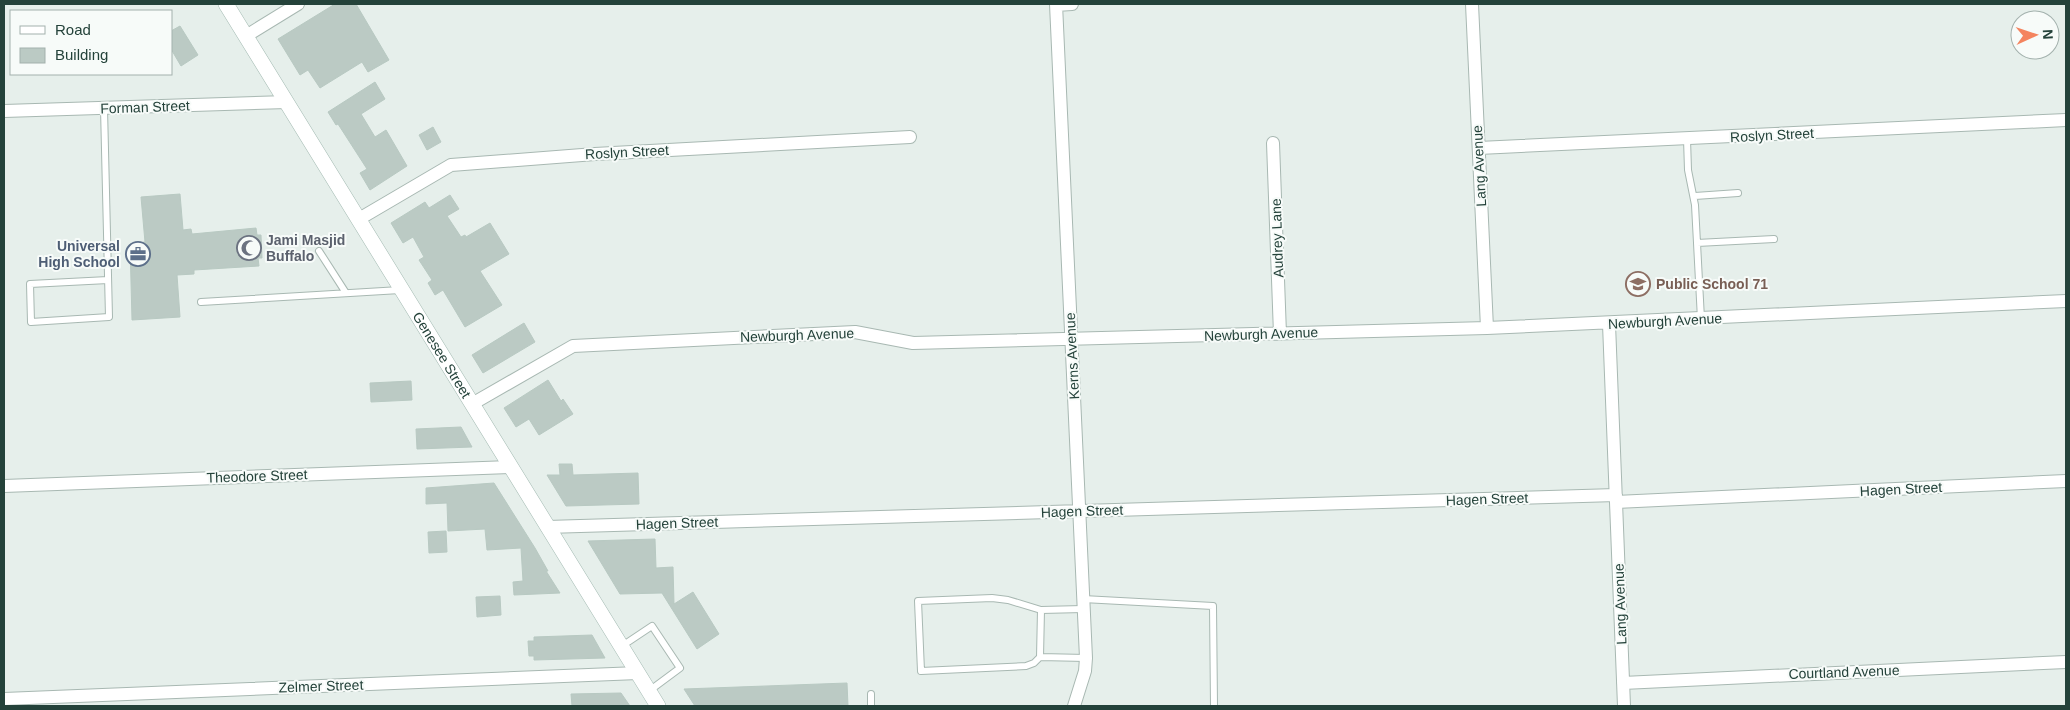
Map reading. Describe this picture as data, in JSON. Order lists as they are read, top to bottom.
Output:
{
  "streets": {
    "main road": ["Genesee Street"],
    "street": [
      "Forman Street",
      "Roslyn Street",
      "Lang Avenue",
      "Audrey Lane",
      "Newburgh Avenue",
      "Kerns Avenue",
      "Theodore Street",
      "Hagen Street",
      "Courtland Avenue",
      "Zelmer Street"
    ]
  },
  "crossings": [
    ["Forman Street", "Genesee Street"],
    ["Roslyn Street", "Lang Avenue"],
    ["Roslyn Street", "Genesee Street"],
    ["Lang Avenue", "Newburgh Avenue"],
    ["Lang Avenue", "Hagen Street"],
    ["Lang Avenue", "Courtland Avenue"],
    ["Audrey Lane", "Newburgh Avenue"],
    ["Newburgh Avenue", "Genesee Street"],
    ["Newburgh Avenue", "Kerns Avenue"],
    ["Genesee Street", "Theodore Street"],
    ["Genesee Street", "Hagen Street"],
    ["Genesee Street", "Zelmer Street"],
    ["Kerns Avenue", "Hagen Street"]
  ],
  "places": {
    "mosque": ["Jami Masjid Buffalo"],
    "office": ["Universal High School"],
    "school or university": ["Public School 71"]
  },
  "legend": ["Road", "Building"],
  "north": "right"
}
